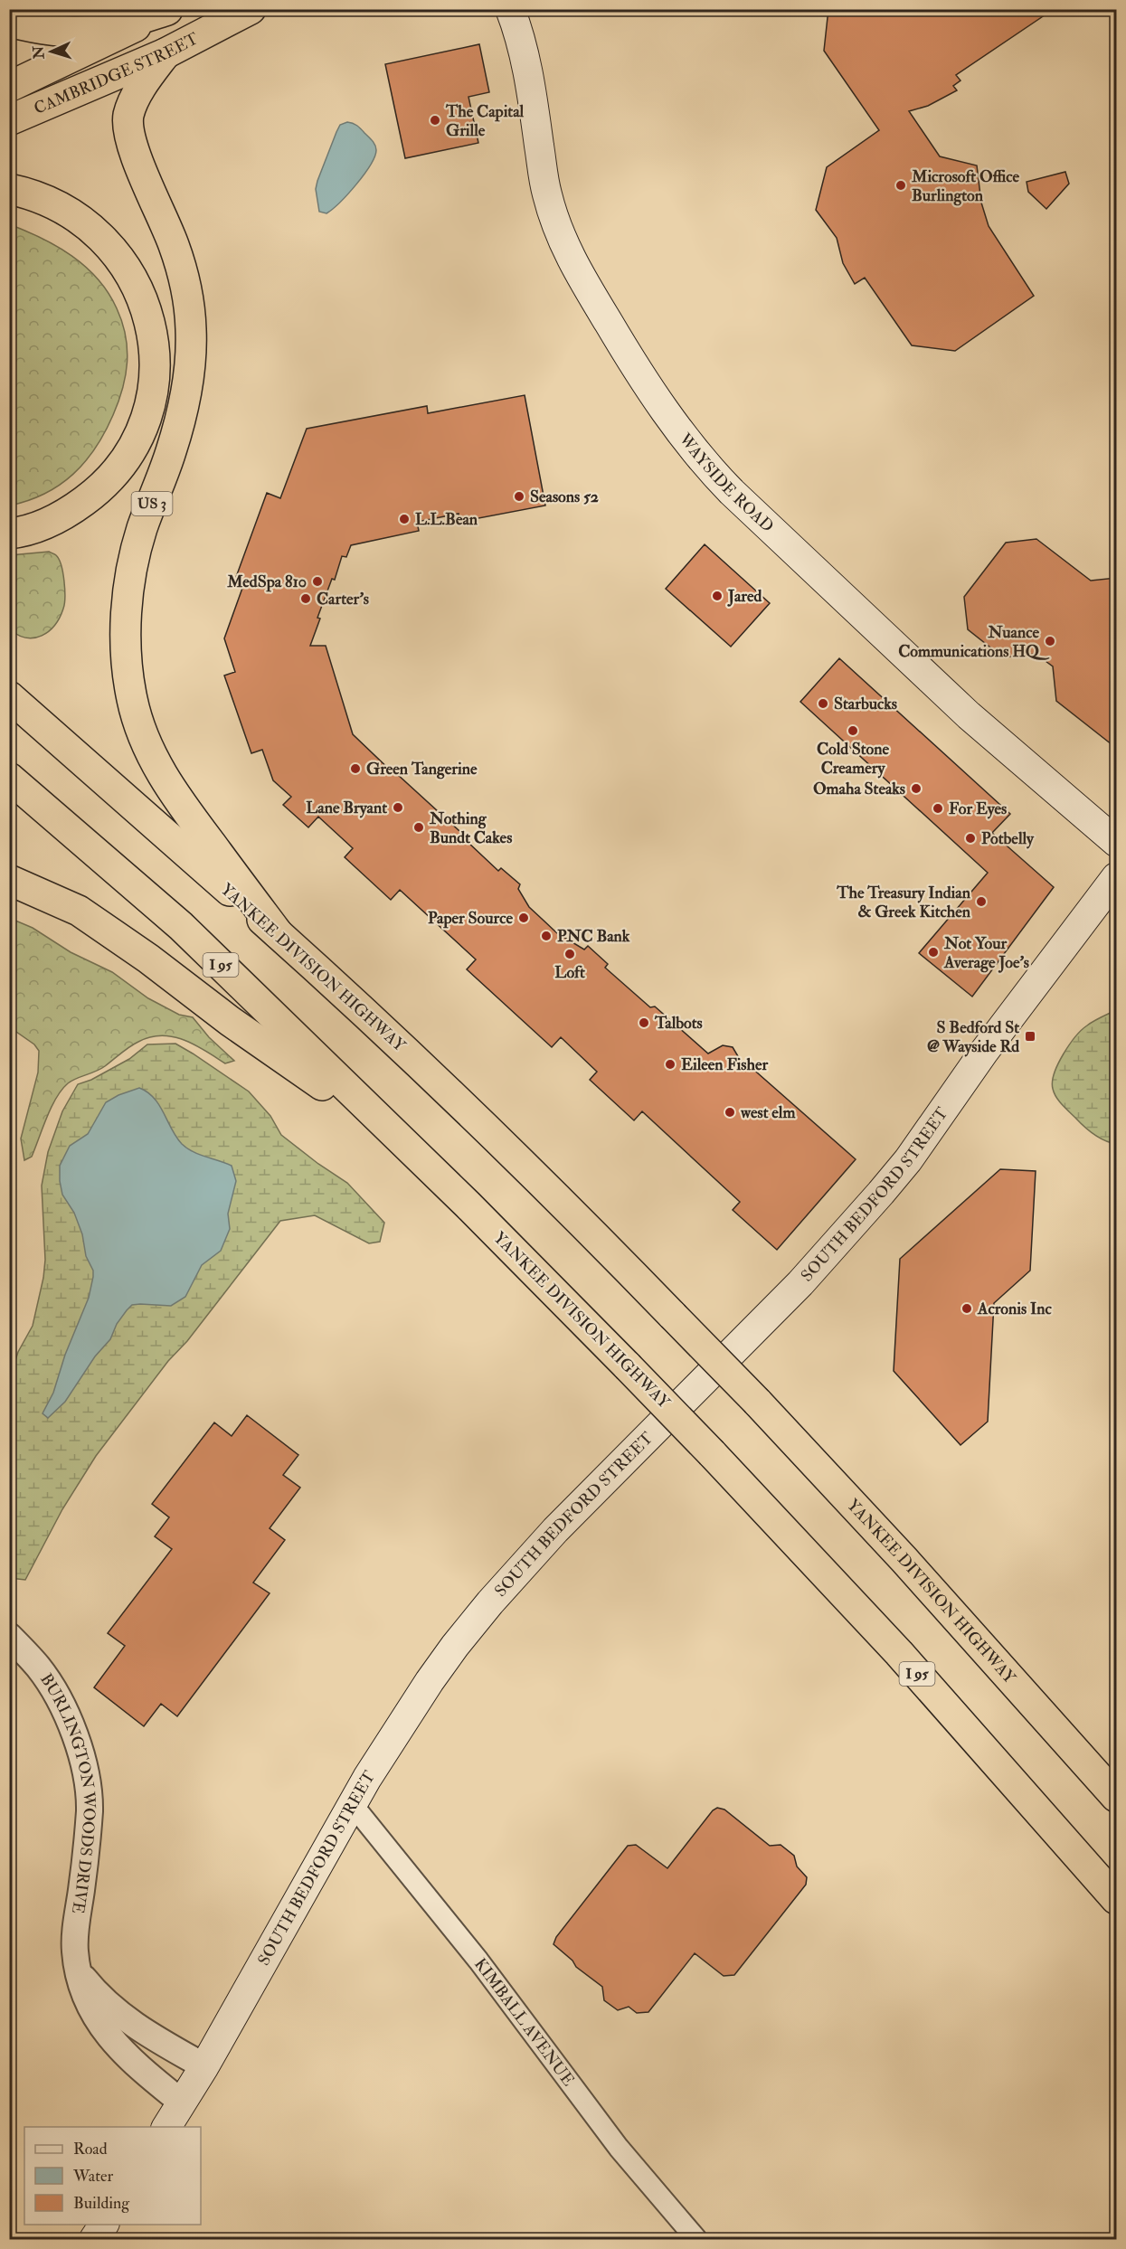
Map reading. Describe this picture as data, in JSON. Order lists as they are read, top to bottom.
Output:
{
  "streets": {
    "highway": [
      "CAMBRIDGE STREET",
      "US 3",
      "I 95",
      "YANKEE DIVISION HIGHWAY"
    ],
    "main road": ["WAYSIDE ROAD", "SOUTH BEDFORD STREET"],
    "street": ["BURLINGTON WOODS DRIVE", "KIMBALL AVENUE"]
  },
  "crossings": [
    ["CAMBRIDGE STREET", "US 3"],
    ["US 3", "YANKEE DIVISION HIGHWAY"],
    ["SOUTH BEDFORD STREET", "BURLINGTON WOODS DRIVE"],
    ["SOUTH BEDFORD STREET", "KIMBALL AVENUE"]
  ],
  "places": {
    "other": [
      "The Capital Grille",
      "Microsoft Office Burlington",
      "Seasons 52",
      "L.L.Bean",
      "MedSpa 810",
      "Jared",
      "Carter's",
      "Nuance Communications HQ",
      "Starbucks",
      "Cold Stone Creamery",
      "Green Tangerine",
      "Omaha Steaks",
      "Lane Bryant",
      "For Eyes",
      "Nothing Bundt Cakes",
      "Potbelly",
      "The Treasury Indian & Greek Kitchen",
      "Paper Source",
      "PNC Bank",
      "Not Your Average Joe's",
      "Loft",
      "Talbots",
      "Eileen Fisher",
      "west elm",
      "Acronis Inc"
    ],
    "transit": ["S Bedford St @ Wayside Rd"]
  },
  "legend": ["Road", "Water", "Building"],
  "north": "left"
}
